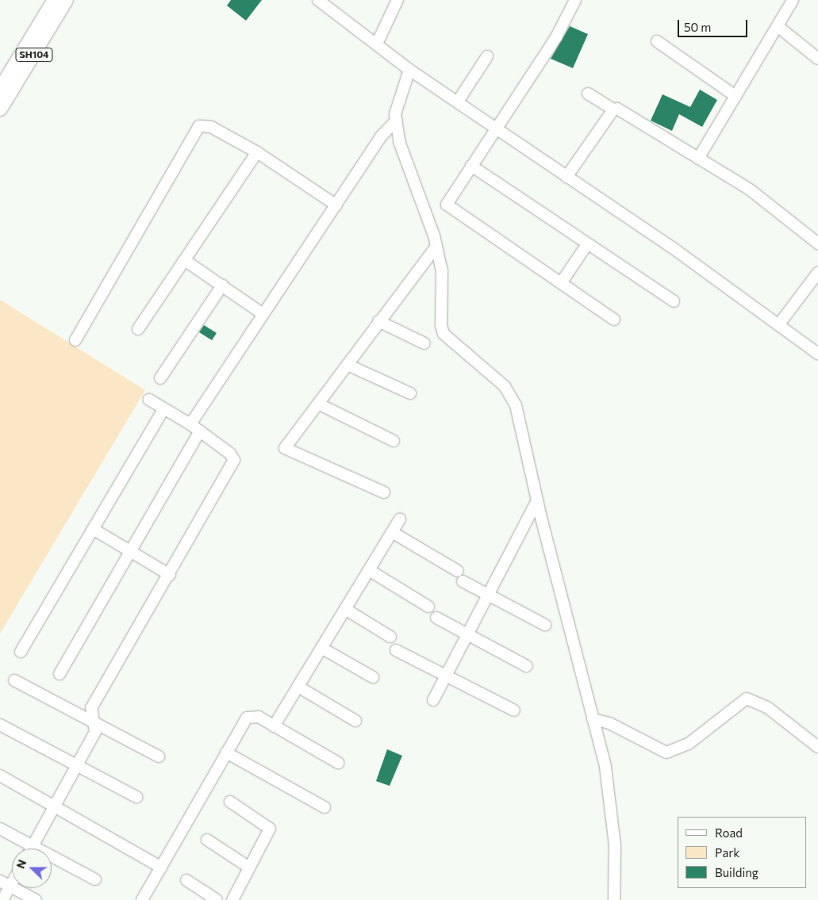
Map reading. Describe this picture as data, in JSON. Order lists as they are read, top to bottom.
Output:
{
  "streets": {
    "main road": ["SH104"]
  },
  "legend": ["Road", "Park", "Building"],
  "scale_bar": "50 m",
  "north": "left"
}
